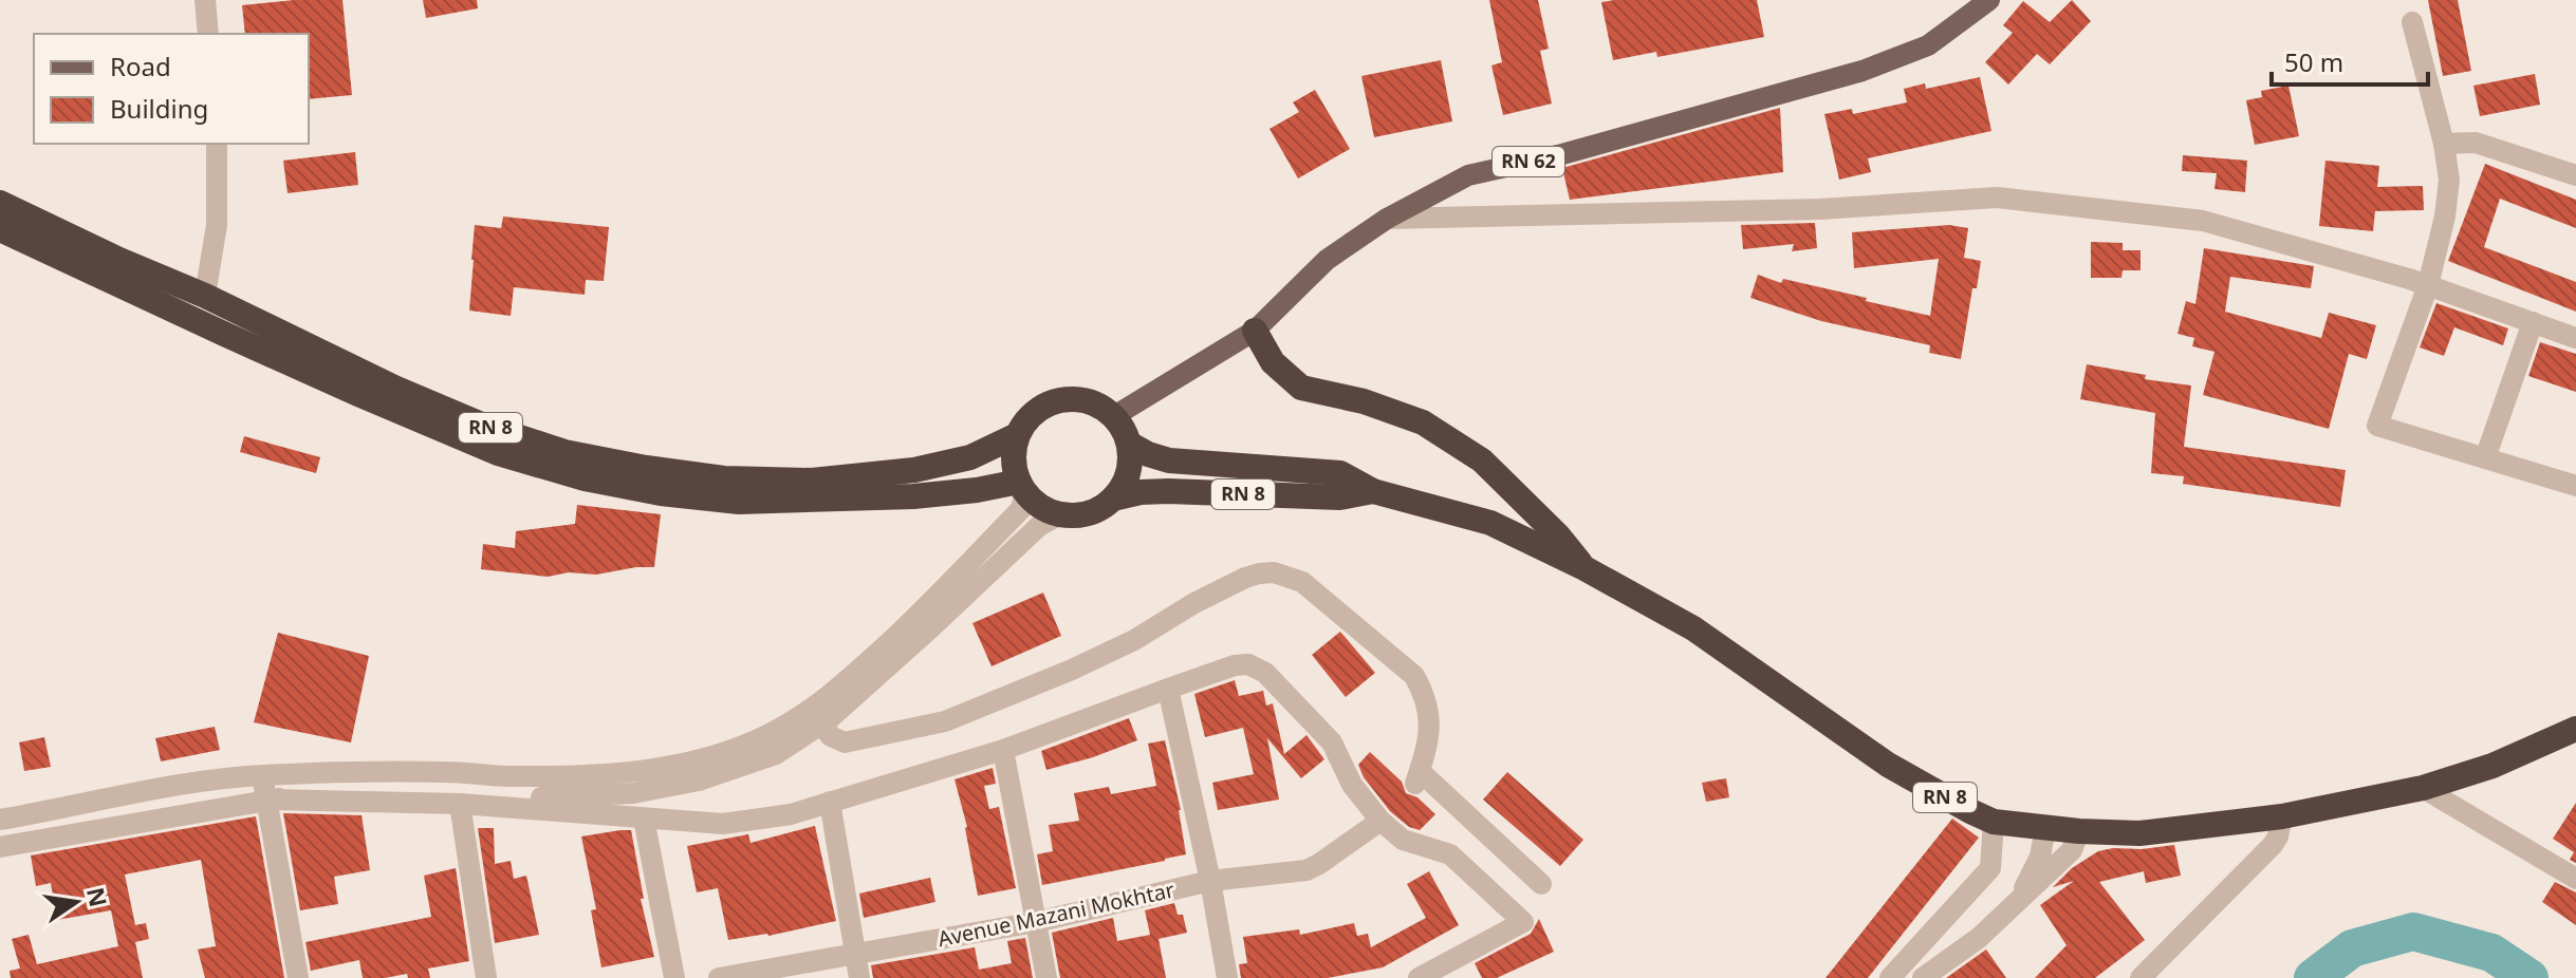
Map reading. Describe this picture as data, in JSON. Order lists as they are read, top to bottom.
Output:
{
  "streets": {
    "highway": ["RN 8"],
    "main road": ["RN 62"],
    "street": ["Avenue Mazani Mokhtar"]
  },
  "crossings": [
    ["RN 62", "RN 8"]
  ],
  "legend": ["Road", "Building"],
  "scale_bar": "50 m",
  "north": "right"
}
